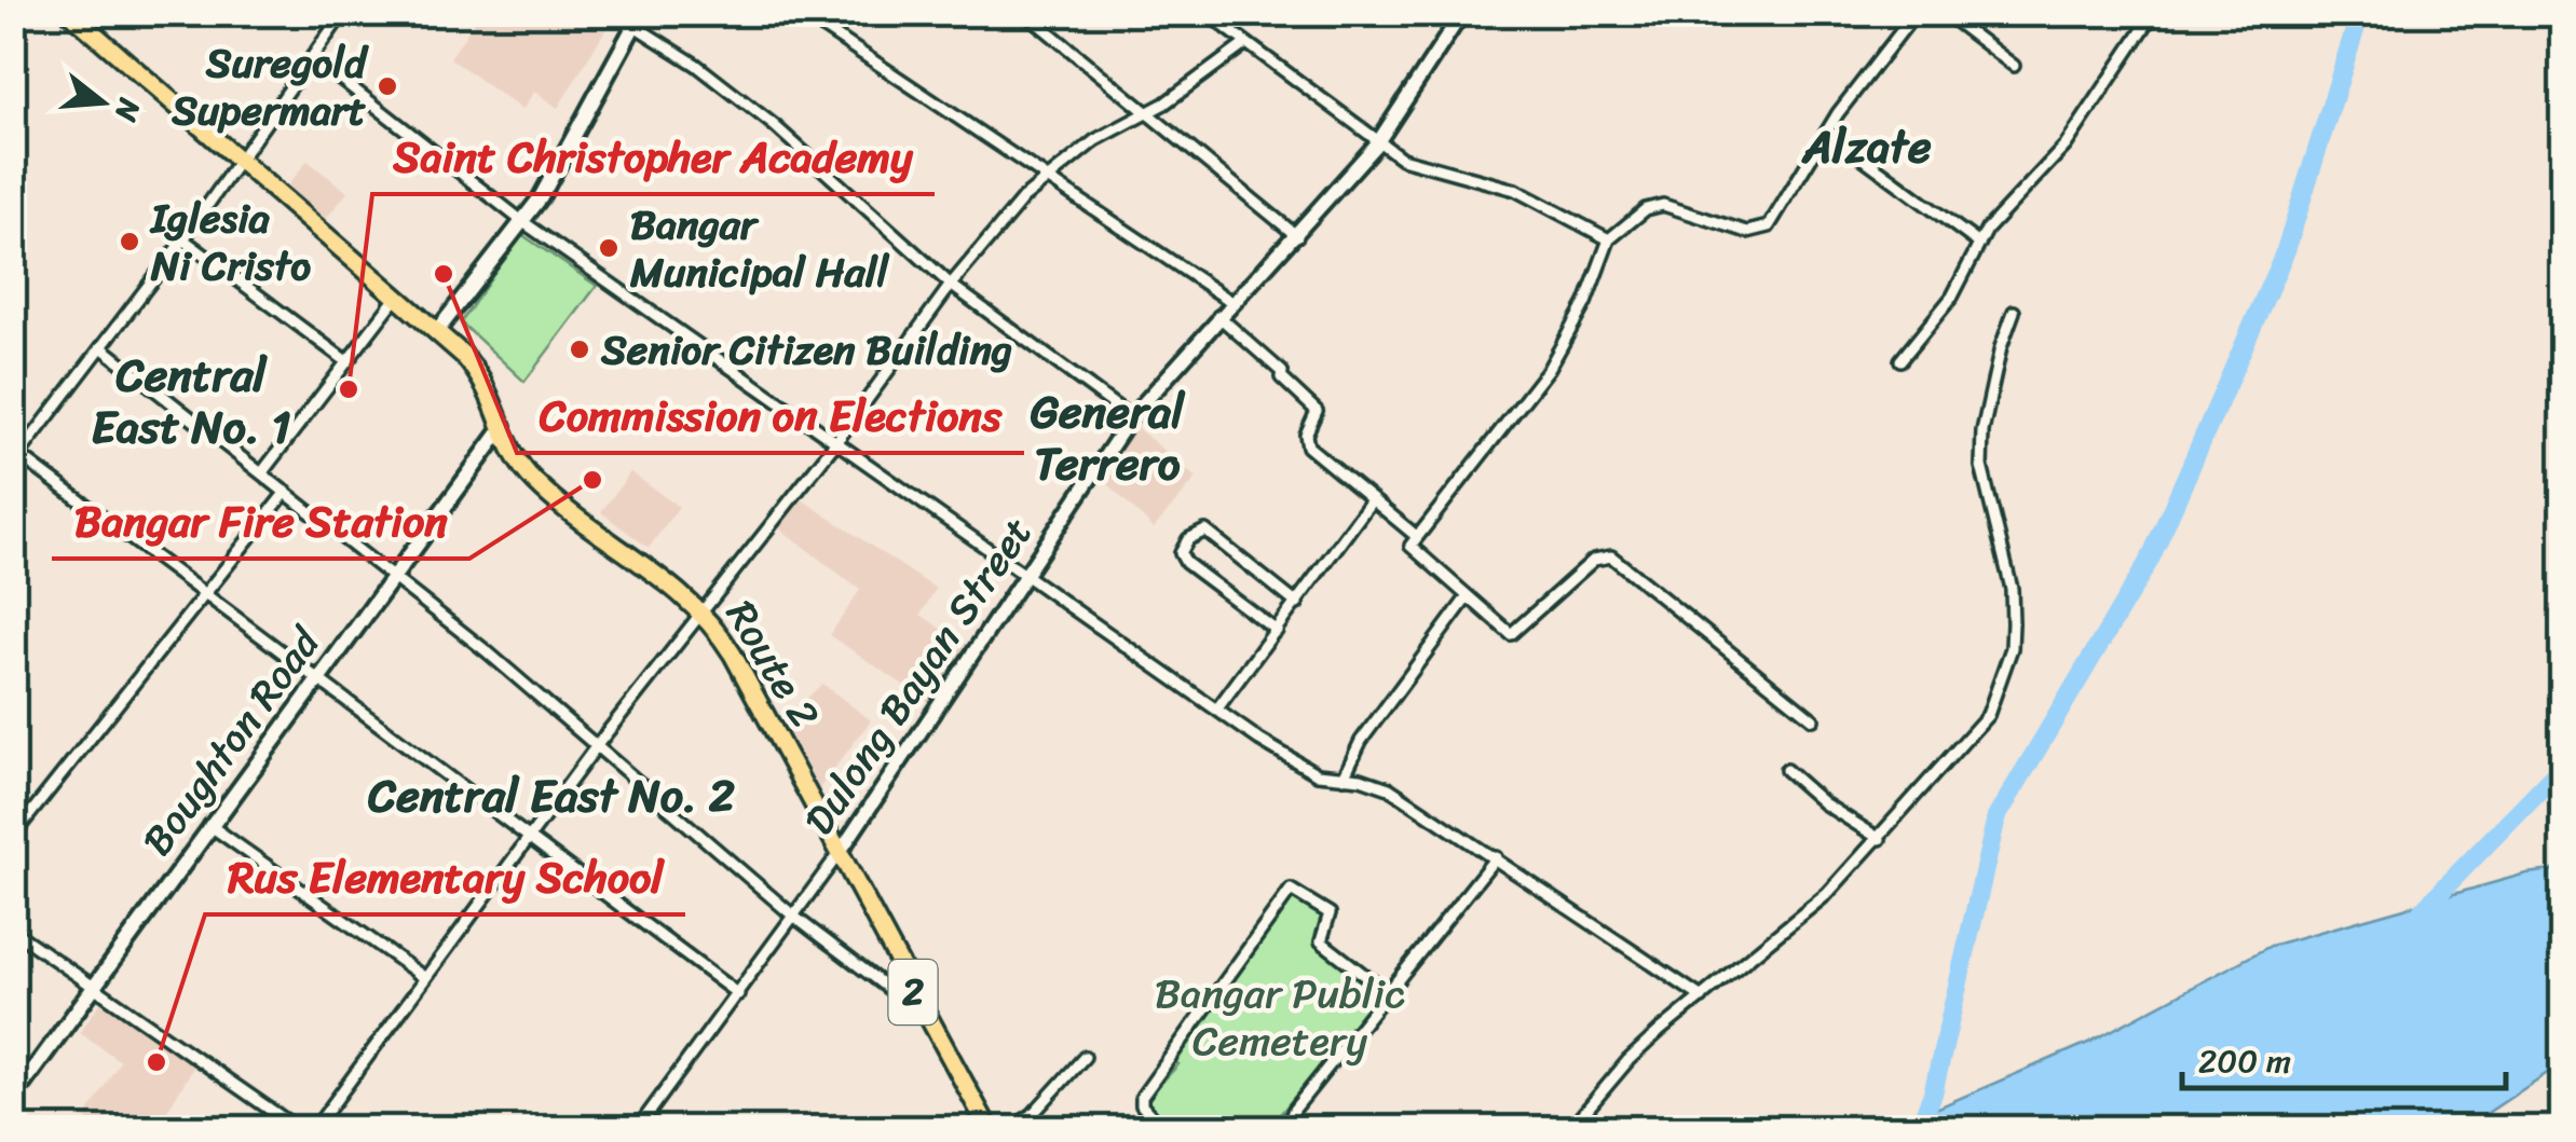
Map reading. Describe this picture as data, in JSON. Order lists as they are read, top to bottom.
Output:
{
  "streets": {
    "highway": ["Route 2", "2"],
    "main road": ["Boughton Road"],
    "street": ["Dulong Bayan Street"]
  },
  "crossings": [
    ["Route 2", "Dulong Bayan Street"],
    ["Route 2", "Boughton Road"]
  ],
  "districts": [
    "Alzate",
    "Central East No. 1",
    "General Terrero",
    "Central East No. 2"
  ],
  "parks": ["Bangar Public Cemetery"],
  "places": [
    "Suregold Supermart",
    "Iglesia Ni Cristo",
    "Bangar Municipal Hall",
    "Commission on Elections",
    "Senior Citizen Building",
    "Saint Christopher Academy",
    "Bangar Fire Station",
    "Rus Elementary School"
  ],
  "scale_bar": "200 m",
  "north": "right"
}
